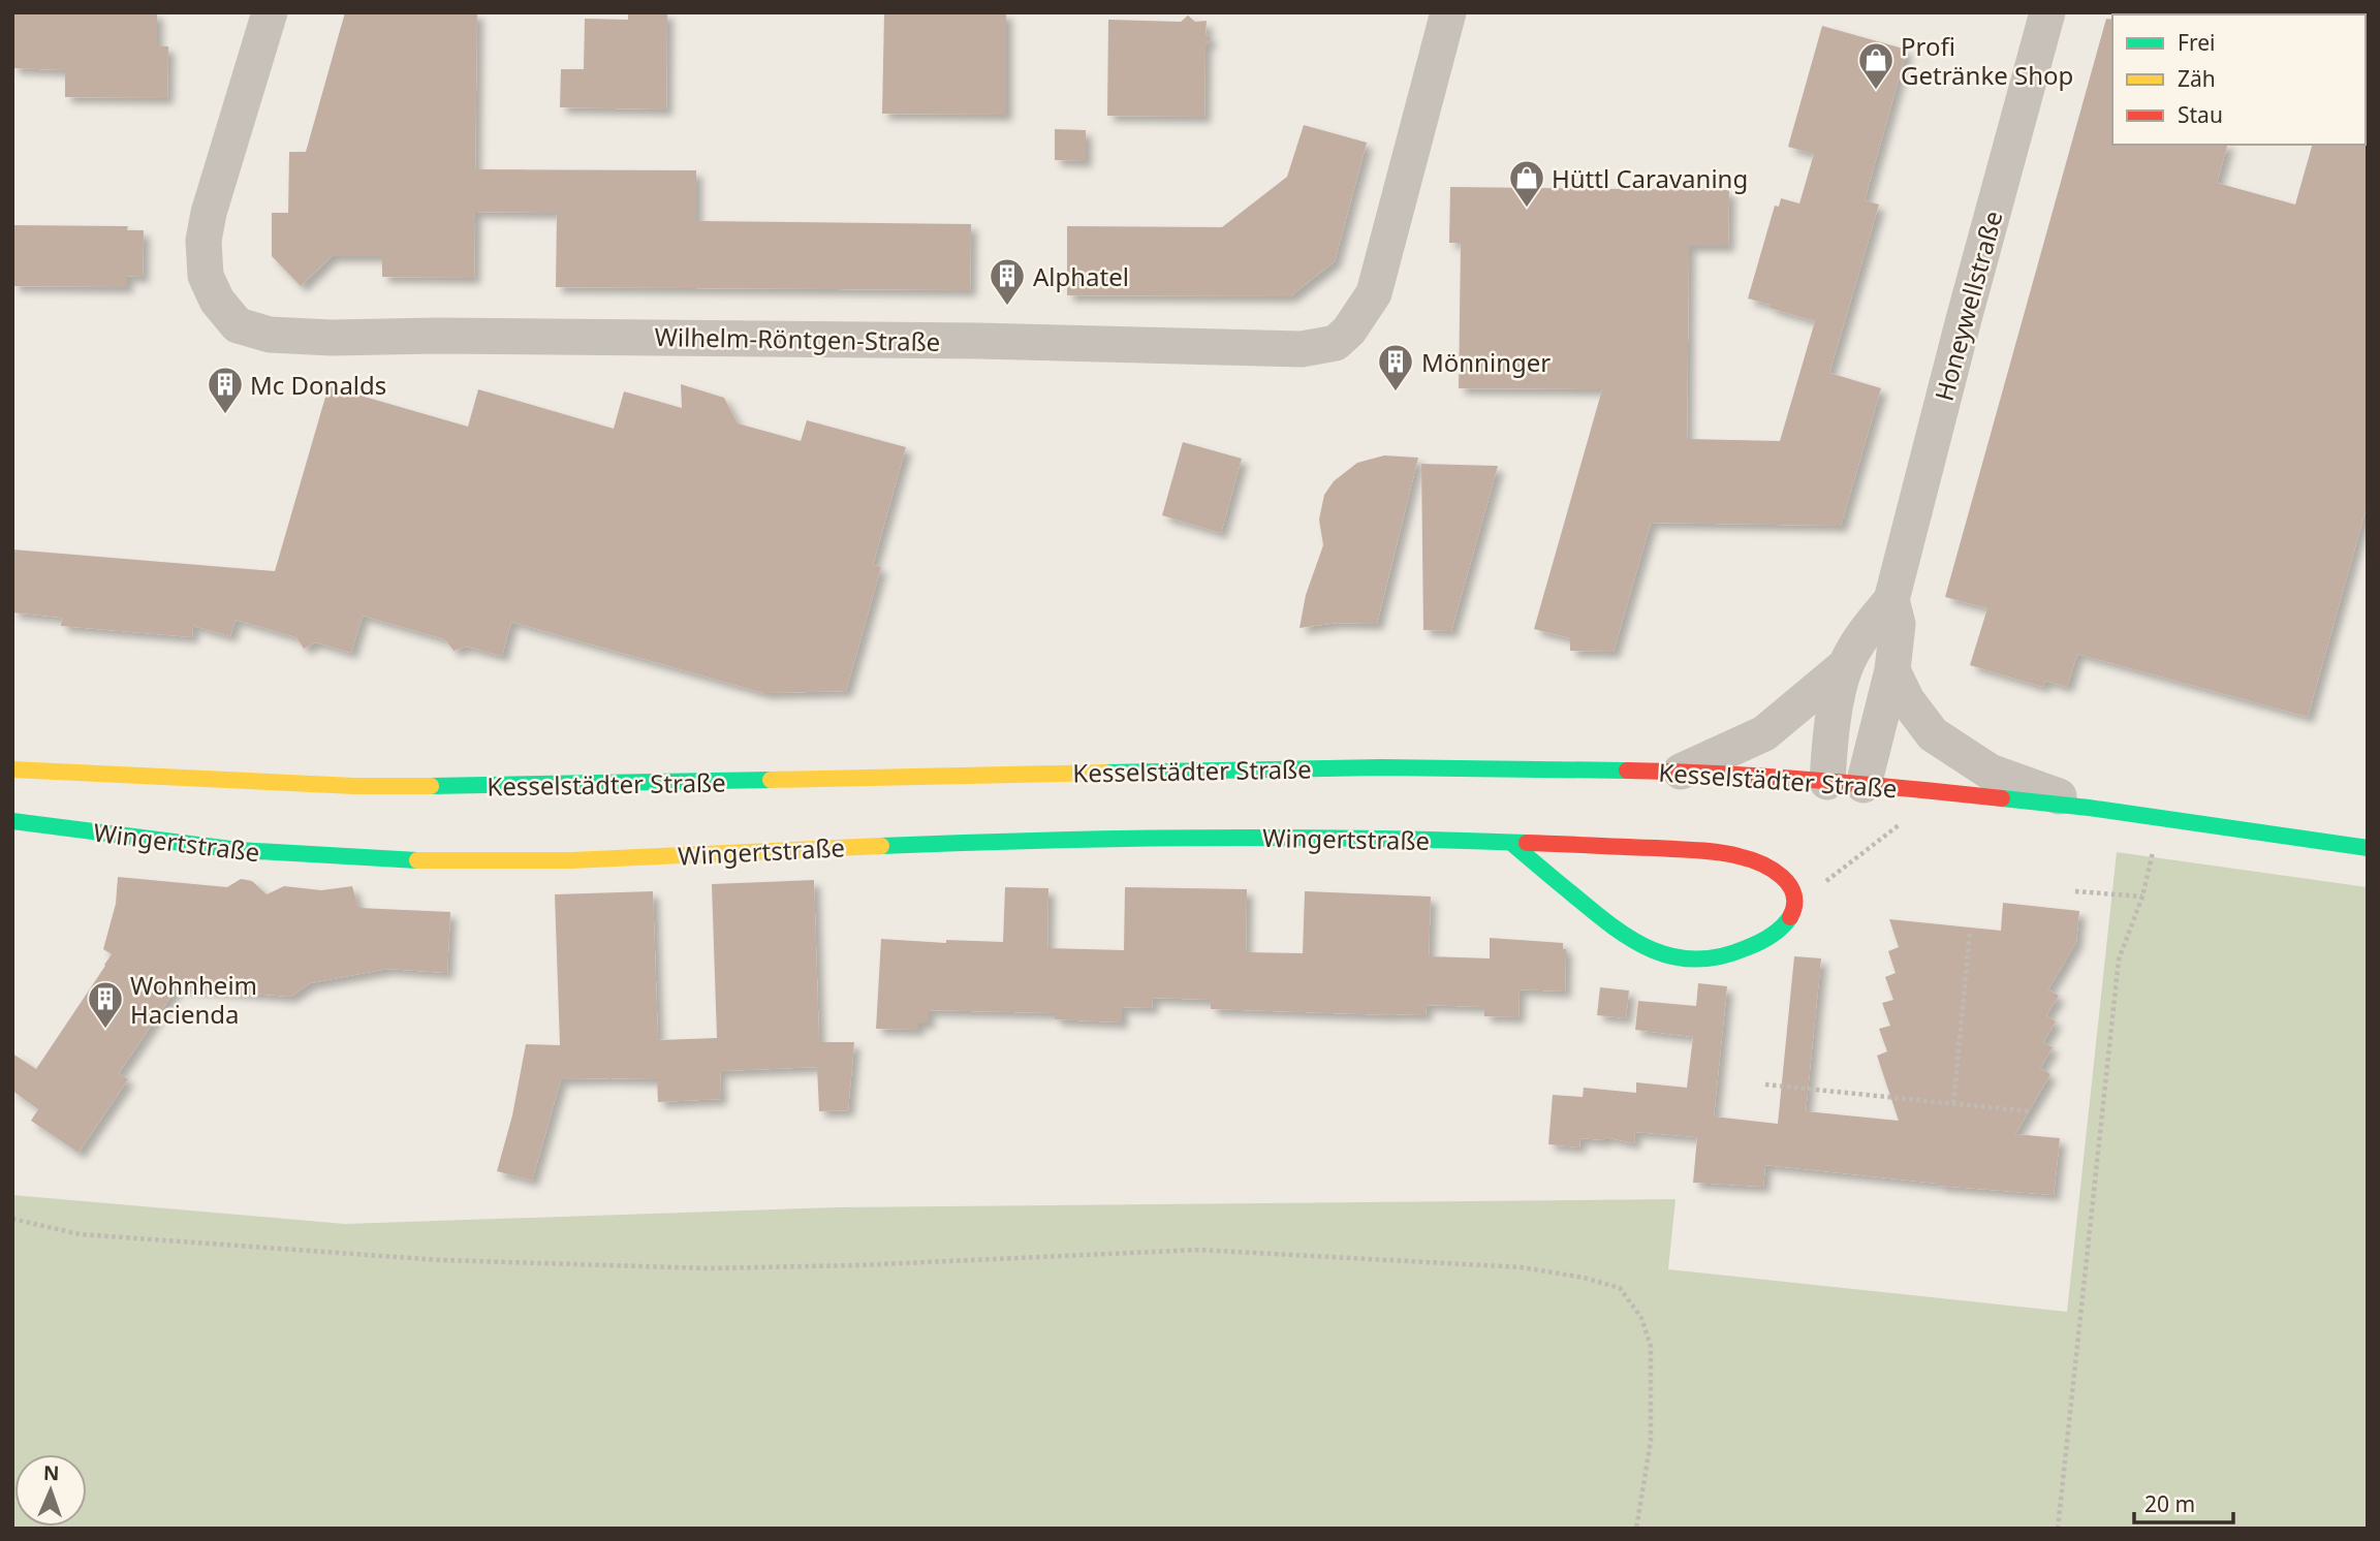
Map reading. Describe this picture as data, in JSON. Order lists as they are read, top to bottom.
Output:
{
  "streets": {
    "main road": ["Kesselstädter Straße", "Wingertstraße"],
    "street": ["Honeywellstraße", "Wilhelm-Röntgen-Straße"]
  },
  "crossings": [
    ["Honeywellstraße", "Kesselstädter Straße"]
  ],
  "places": {
    "shop": ["Profi Getränke Shop", "Hüttl Caravaning"],
    "building": [
      "Alphatel",
      "Mönninger",
      "Mc Donalds",
      "Wohnheim Hacienda"
    ]
  },
  "legend": ["Frei", "Zäh", "Stau"],
  "scale_bar": "20 m",
  "north": "top"
}
